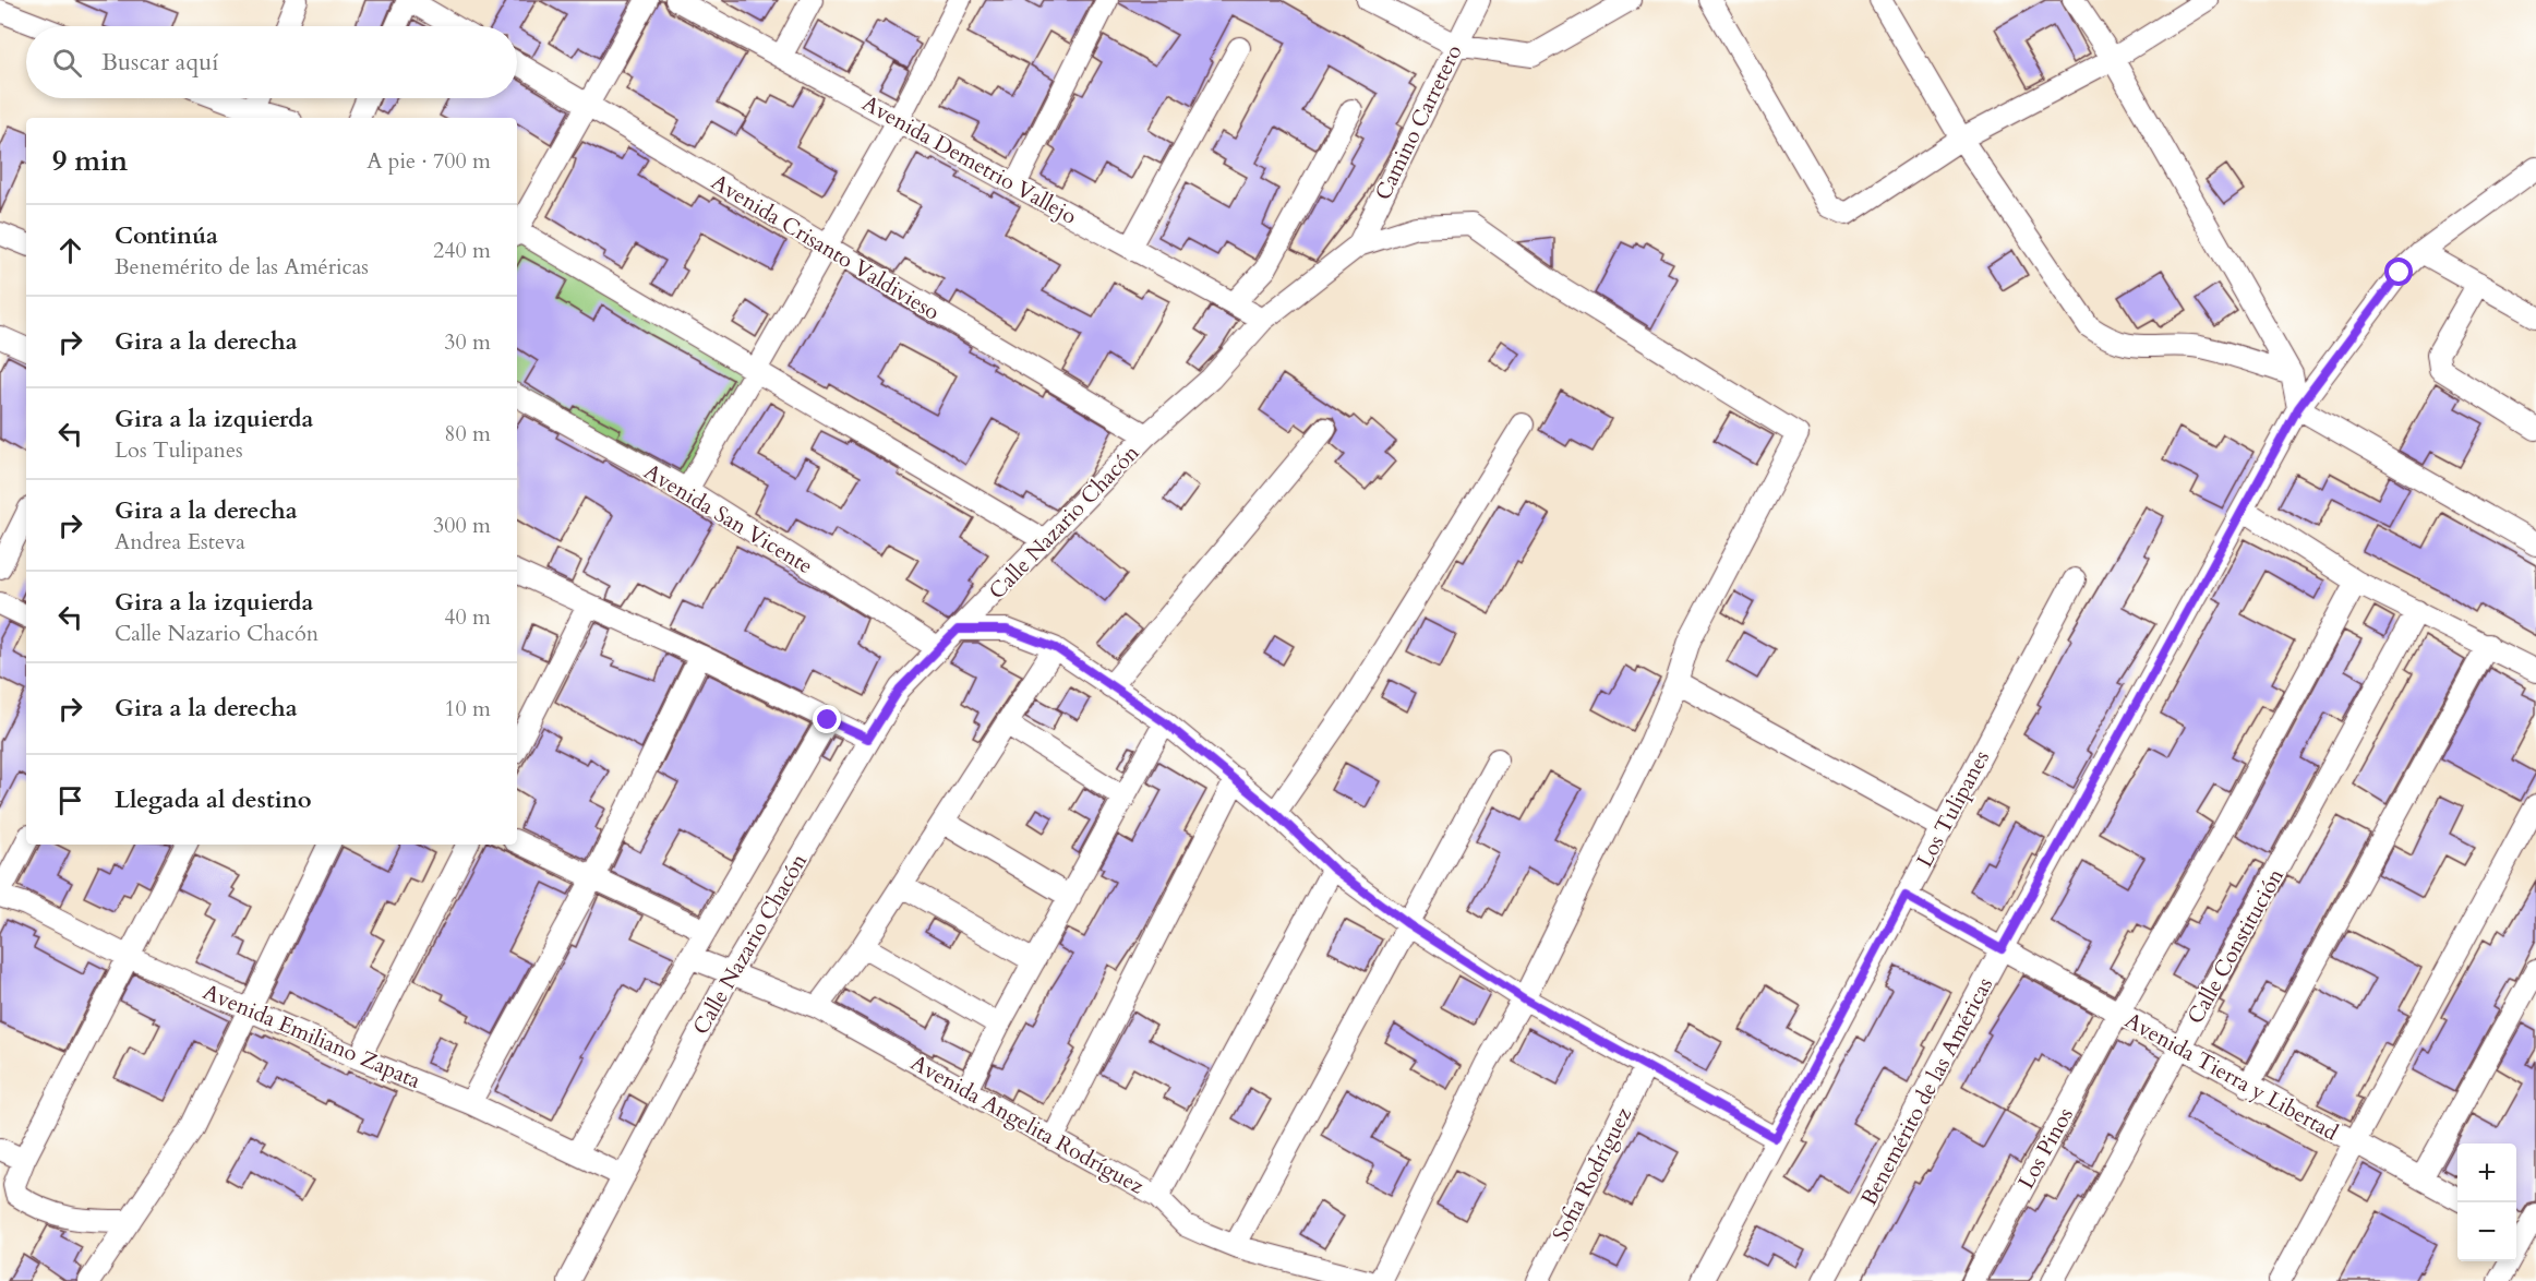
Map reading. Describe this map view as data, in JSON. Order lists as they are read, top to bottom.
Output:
{
  "streets": {
    "street": [
      "Camino Carretero",
      "Avenida Demetrio Vallejo",
      "Avenida Crisanto Valdivieso",
      "Avenida San Vicente",
      "Calle Nazario Chacón",
      "Los Tulipanes",
      "Calle Constitución",
      "Avenida Emiliano Zapata",
      "Avenida Tierra y Libertad",
      "Benemérito de las Américas",
      "Avenida Angelita Rodríguez",
      "Los Pinos",
      "Sofia Rodríguez"
    ]
  },
  "crossings": [
    ["Camino Carretero", "Calle Nazario Chacón"],
    ["Avenida Demetrio Vallejo", "Calle Nazario Chacón"],
    ["Avenida Crisanto Valdivieso", "Calle Nazario Chacón"],
    ["Avenida San Vicente", "Calle Nazario Chacón"],
    ["Calle Nazario Chacón", "Avenida Emiliano Zapata"],
    ["Calle Nazario Chacón", "Avenida Angelita Rodríguez"],
    ["Los Tulipanes", "Avenida Tierra y Libertad"],
    ["Calle Constitución", "Avenida Tierra y Libertad"],
    ["Avenida Tierra y Libertad", "Benemérito de las Américas"],
    ["Avenida Tierra y Libertad", "Los Pinos"]
  ],
  "page": {
    "search": "Buscar aquí",
    "heading": ["9 min", "A pie · 700 m"],
    "list": [
      ["Continúa", "Benemérito de las Américas", "240 m"],
      ["Gira a la derecha", "30 m"],
      ["Gira a la izquierda", "Los Tulipanes", "80 m"],
      ["Gira a la derecha", "Andrea Esteva", "300 m"],
      ["Gira a la izquierda", "Calle Nazario Chacón", "40 m"],
      ["Gira a la derecha", "10 m"],
      "Llegada al destino"
    ],
    "map_buttons": ["+", "−"]
  }
}
